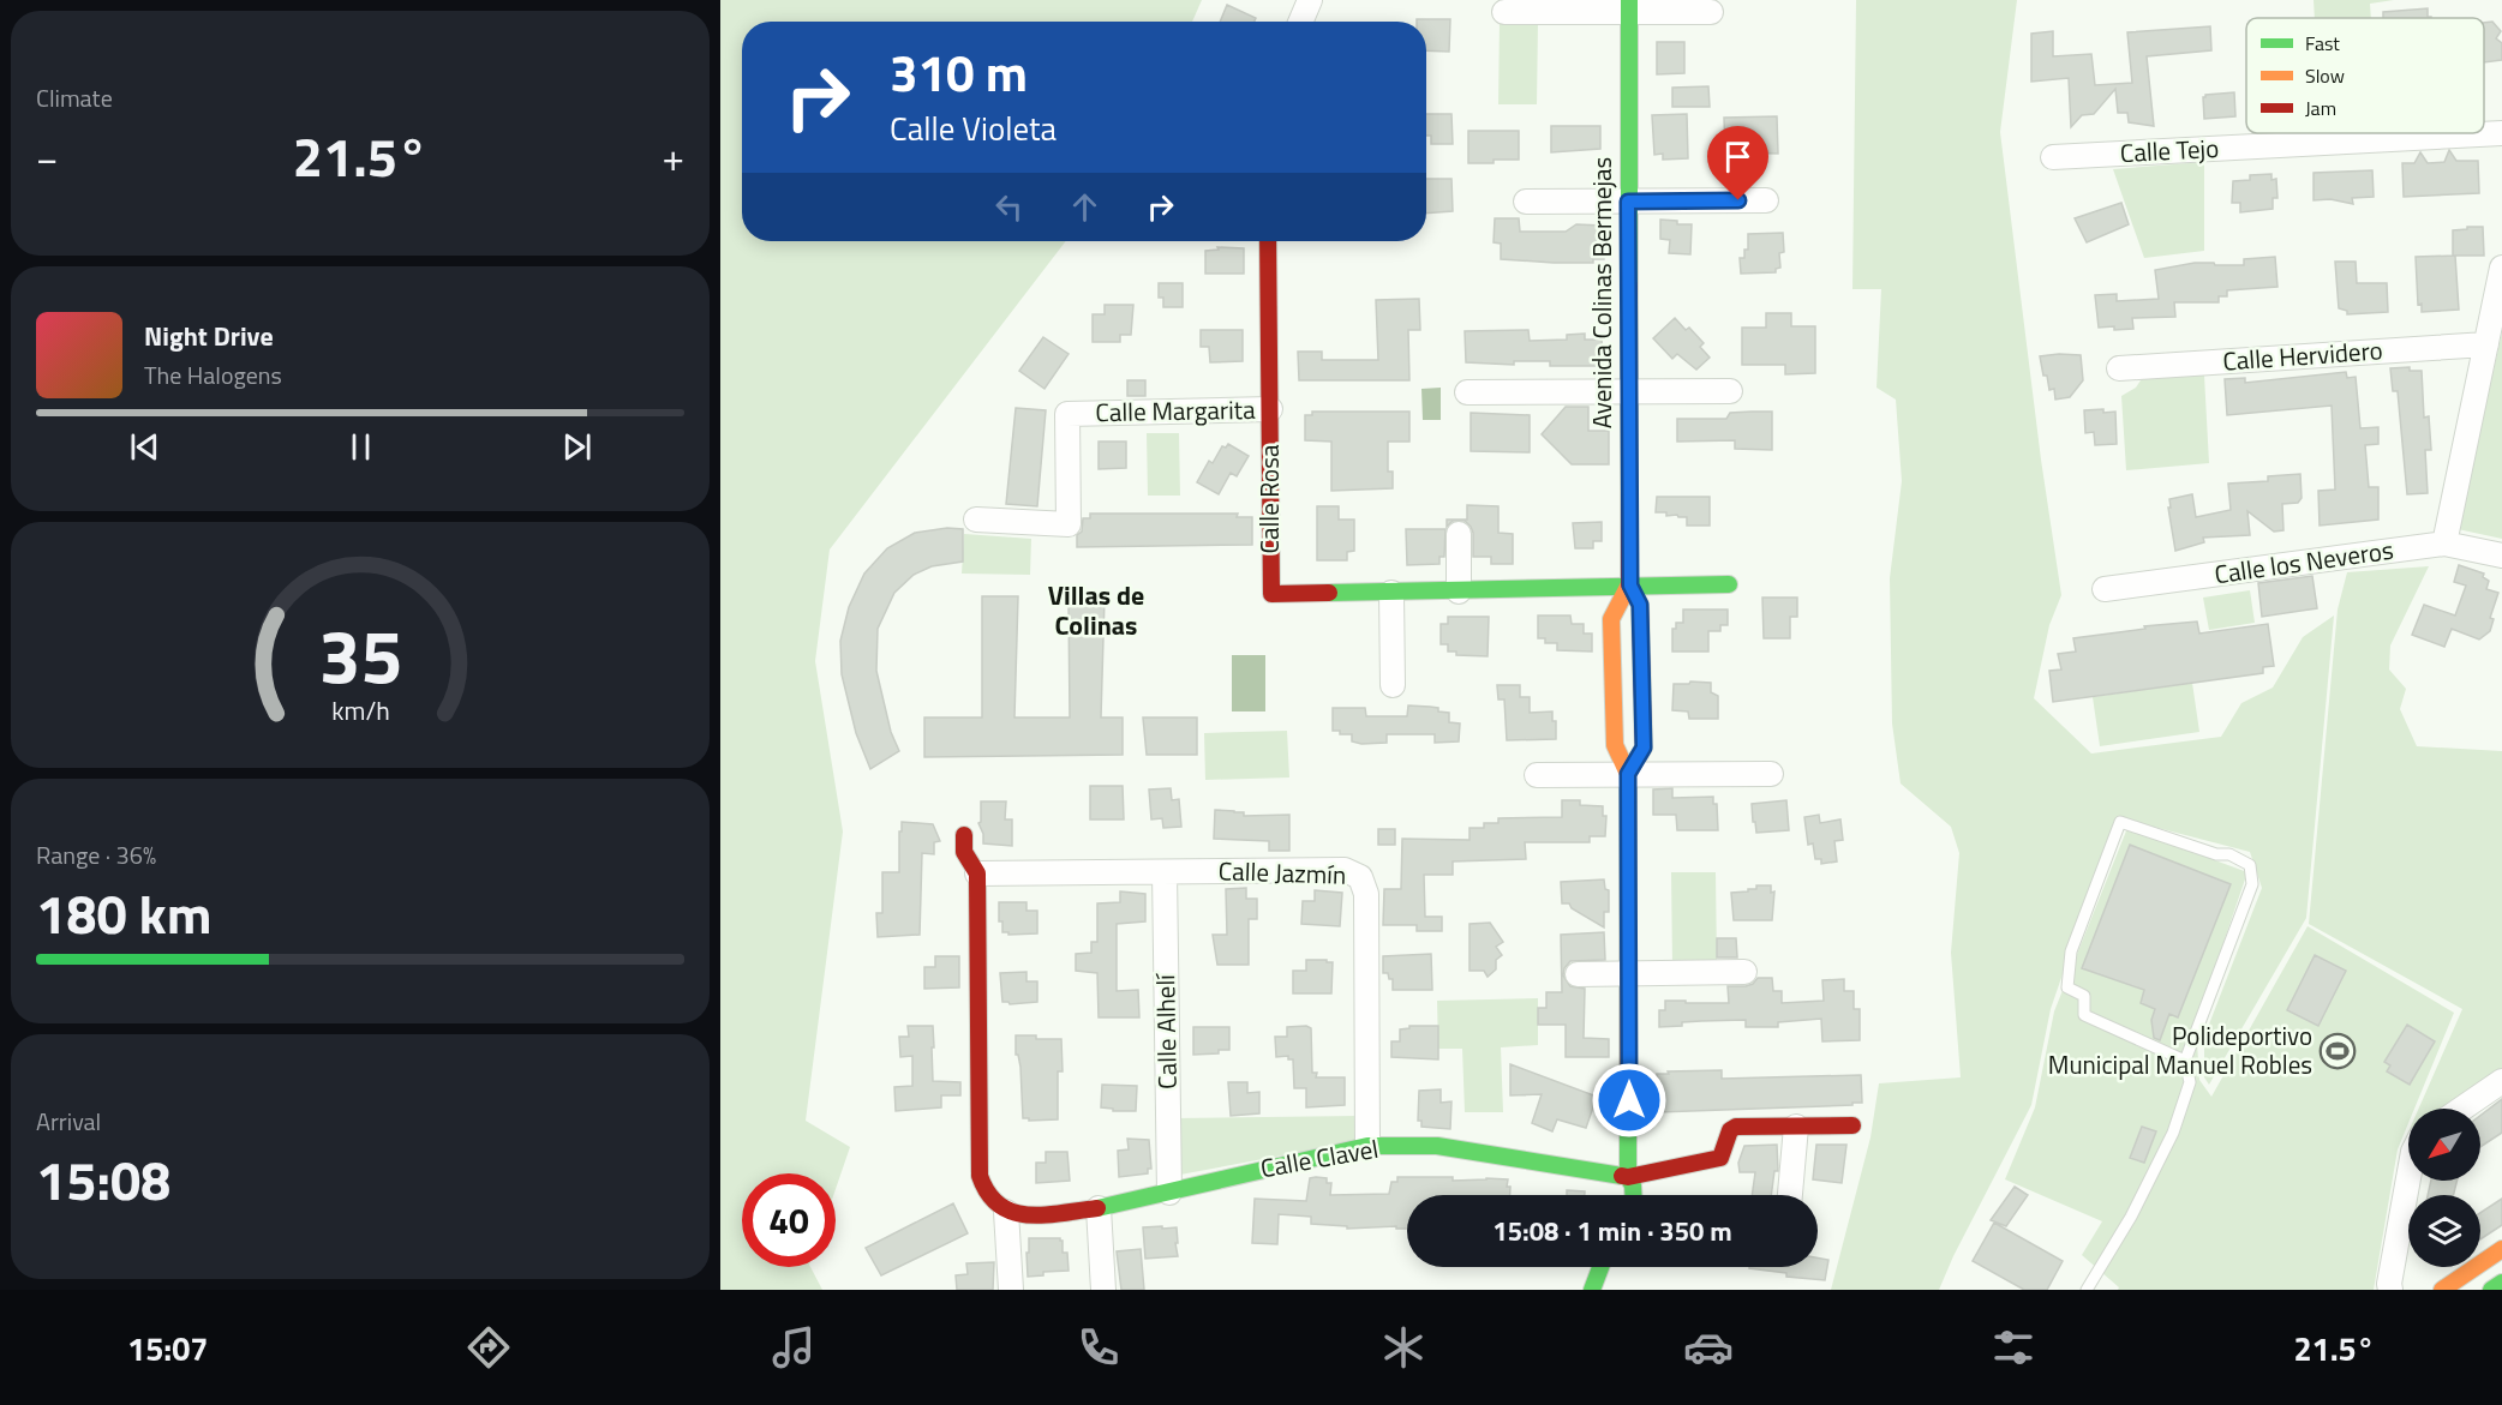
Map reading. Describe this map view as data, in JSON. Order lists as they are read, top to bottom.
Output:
{
  "streets": {
    "street": [
      "Calle Tejo",
      "Avenida Colinas Bermejas",
      "Calle Hervidero",
      "Calle Margarita",
      "Calle Rosa",
      "Calle los Neveros",
      "Calle Jazmín",
      "Calle Alhelí",
      "Calle Clavel"
    ]
  },
  "crossings": [
    ["Avenida Colinas Bermejas", "Calle Clavel"],
    ["Calle Margarita", "Calle Rosa"],
    ["Calle Jazmín", "Calle Alhelí"],
    ["Calle Jazmín", "Calle Clavel"],
    ["Calle Alhelí", "Calle Clavel"]
  ],
  "districts": ["Villas de Colinas"],
  "places": {
    "sports": ["Polideportivo Municipal Manuel Robles"]
  },
  "legend": ["Fast", "Slow", "Jam"],
  "north": "bottom left",
  "page": {
    "tile": [
      "Climate",
      ["Range · 36%", "180 km"],
      ["Arrival", "15:08"]
    ],
    "turn": ["310 m", "Calle Violeta"],
    "heat": ["−", "21.5°", "+"],
    "song": ["Night Drive", "The Halogens"],
    "limit": "40",
    "trip": "15:08 · 1 min · 350 m",
    "tabs": ["15:07", "21.5°"],
    "gauge": ["35", "km/h"]
  }
}
